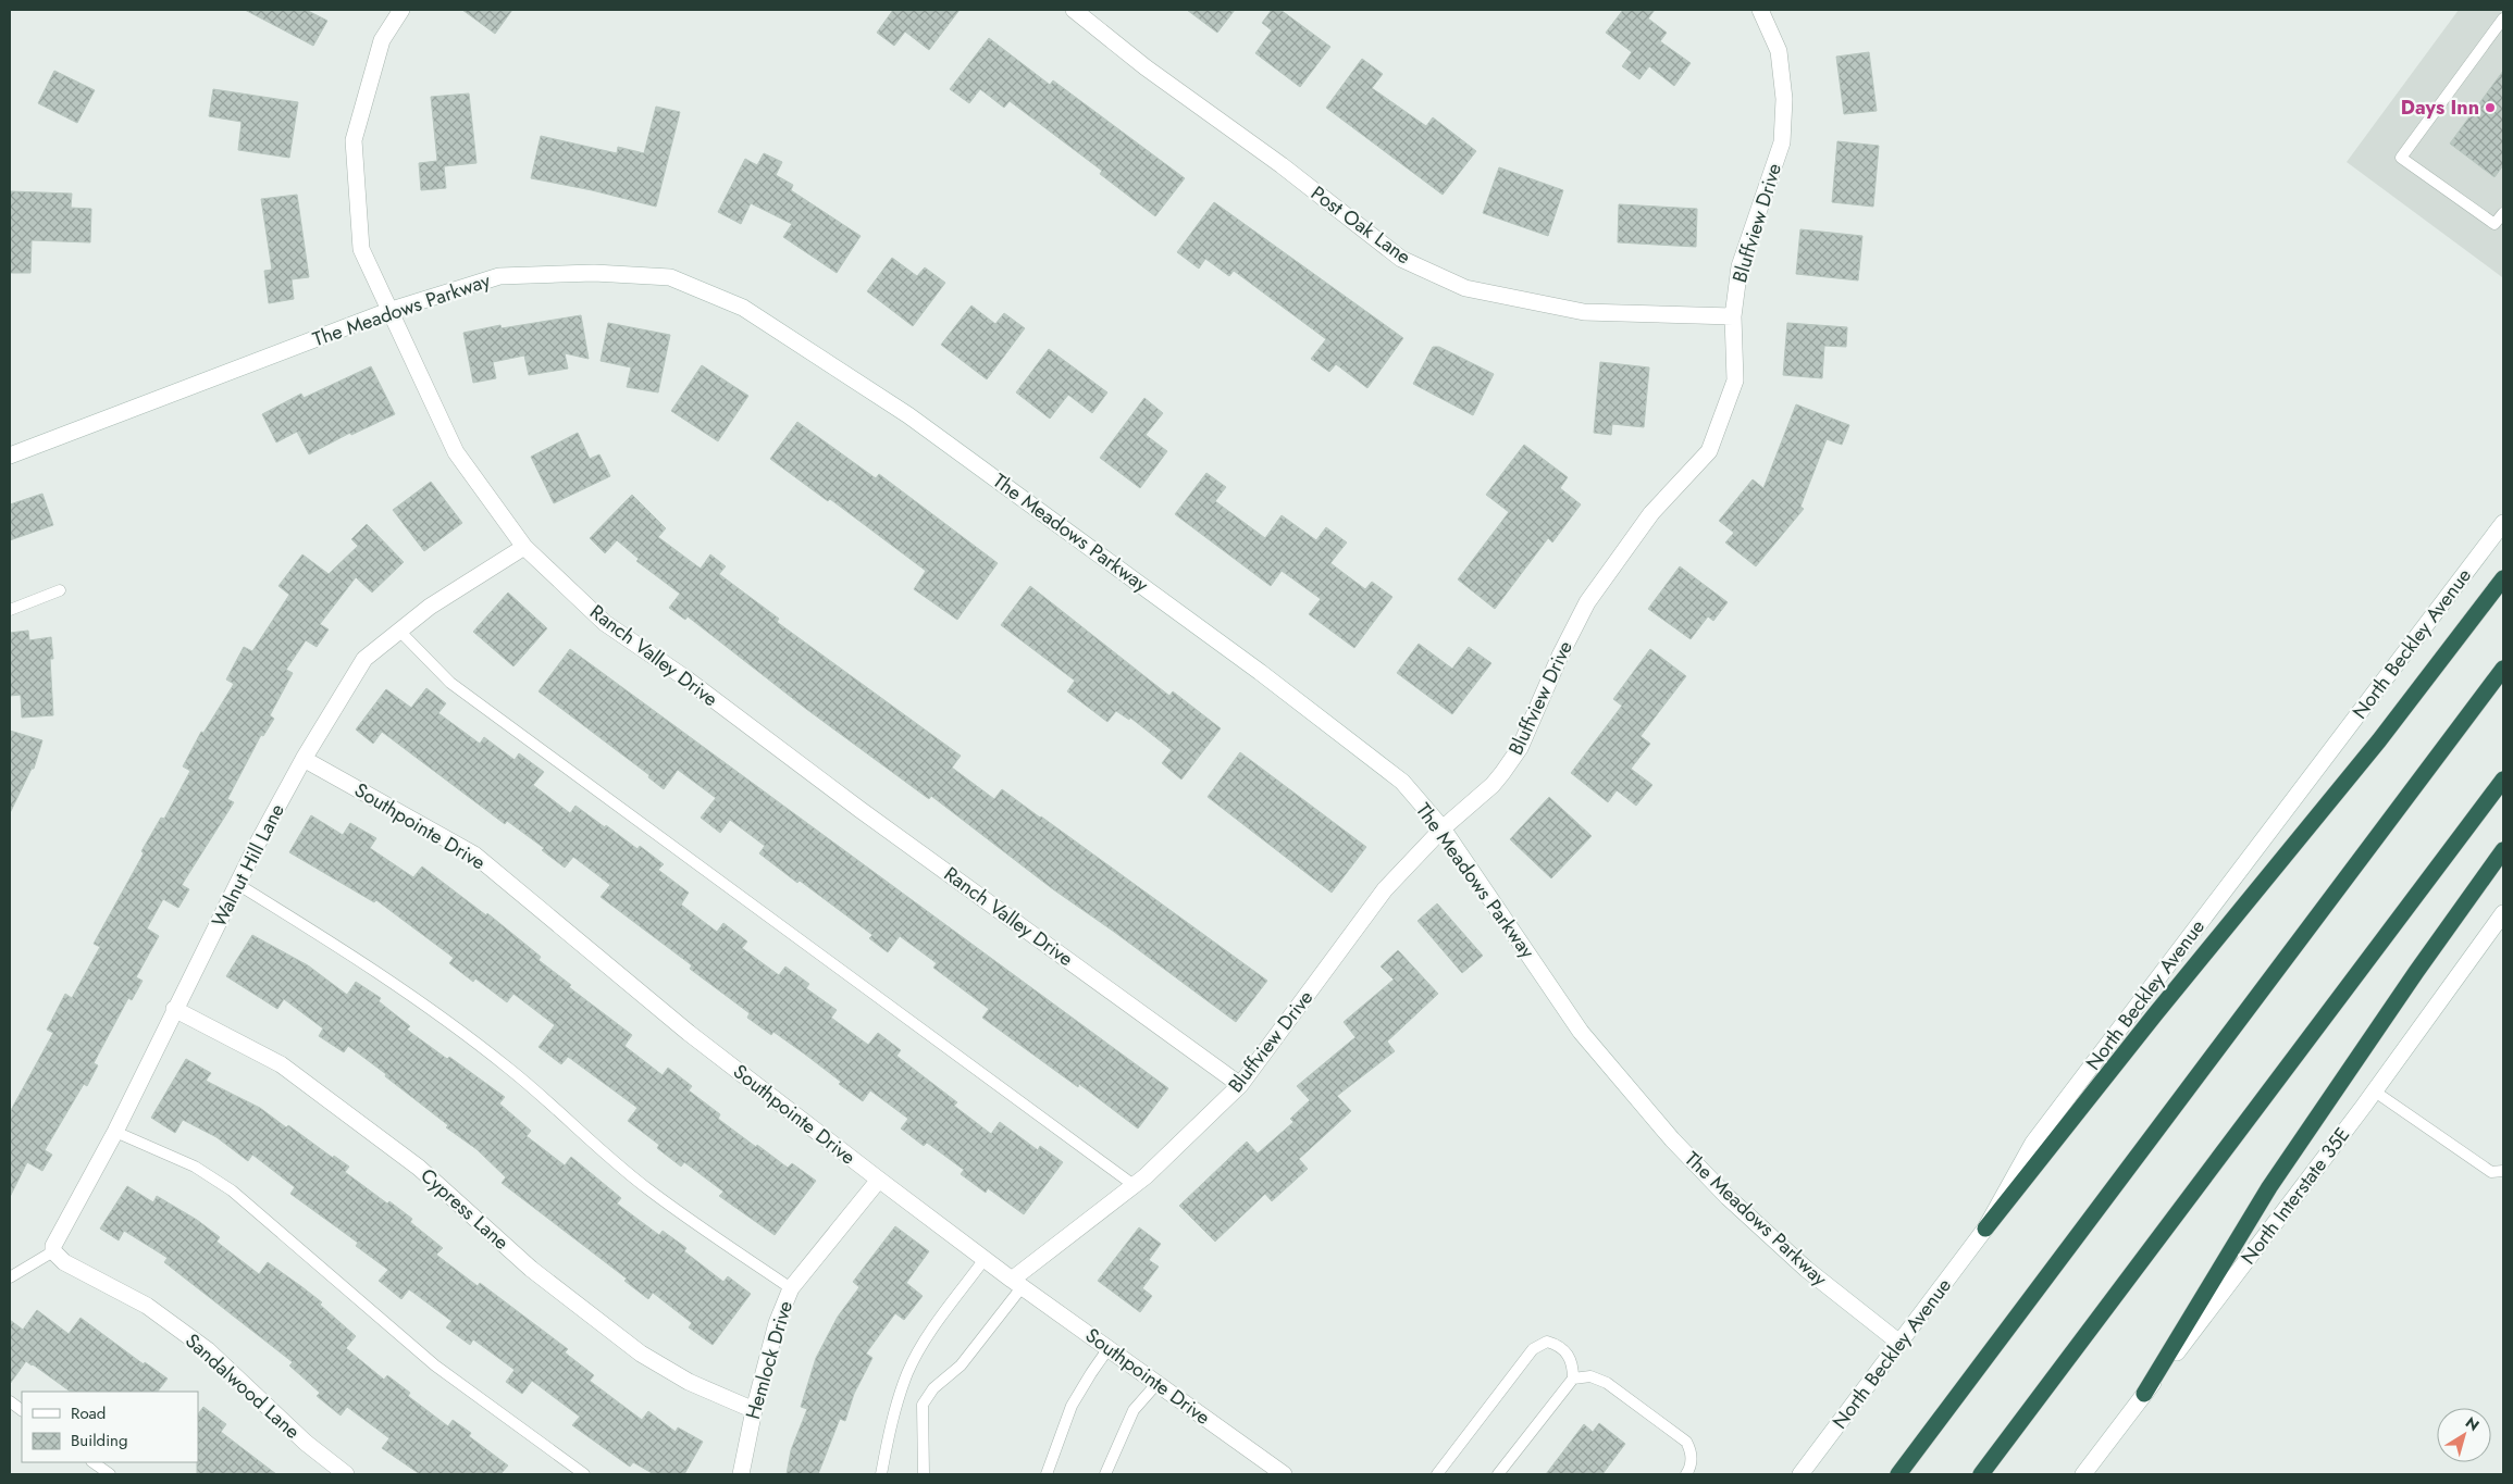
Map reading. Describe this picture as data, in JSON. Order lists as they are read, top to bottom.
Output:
{
  "streets": {
    "street": [
      "Bluffview Drive",
      "Post Oak Lane",
      "The Meadows Parkway",
      "North Beckley Avenue",
      "Ranch Valley Drive",
      "Southpointe Drive",
      "Walnut Hill Lane",
      "North Interstate 35E",
      "Cypress Lane",
      "Hemlock Drive",
      "Sandalwood Lane"
    ]
  },
  "crossings": [
    ["Bluffview Drive", "Post Oak Lane"],
    ["Bluffview Drive", "The Meadows Parkway"],
    ["Bluffview Drive", "Ranch Valley Drive"],
    ["Bluffview Drive", "Southpointe Drive"],
    ["The Meadows Parkway", "North Beckley Avenue"],
    ["The Meadows Parkway", "Ranch Valley Drive"],
    ["Ranch Valley Drive", "Walnut Hill Lane"],
    ["Southpointe Drive", "Walnut Hill Lane"],
    ["Southpointe Drive", "Hemlock Drive"],
    ["Walnut Hill Lane", "Cypress Lane"],
    ["Walnut Hill Lane", "Sandalwood Lane"],
    ["Cypress Lane", "Hemlock Drive"]
  ],
  "places": ["Days Inn"],
  "legend": ["Road", "Building"],
  "north": "top right"
}
